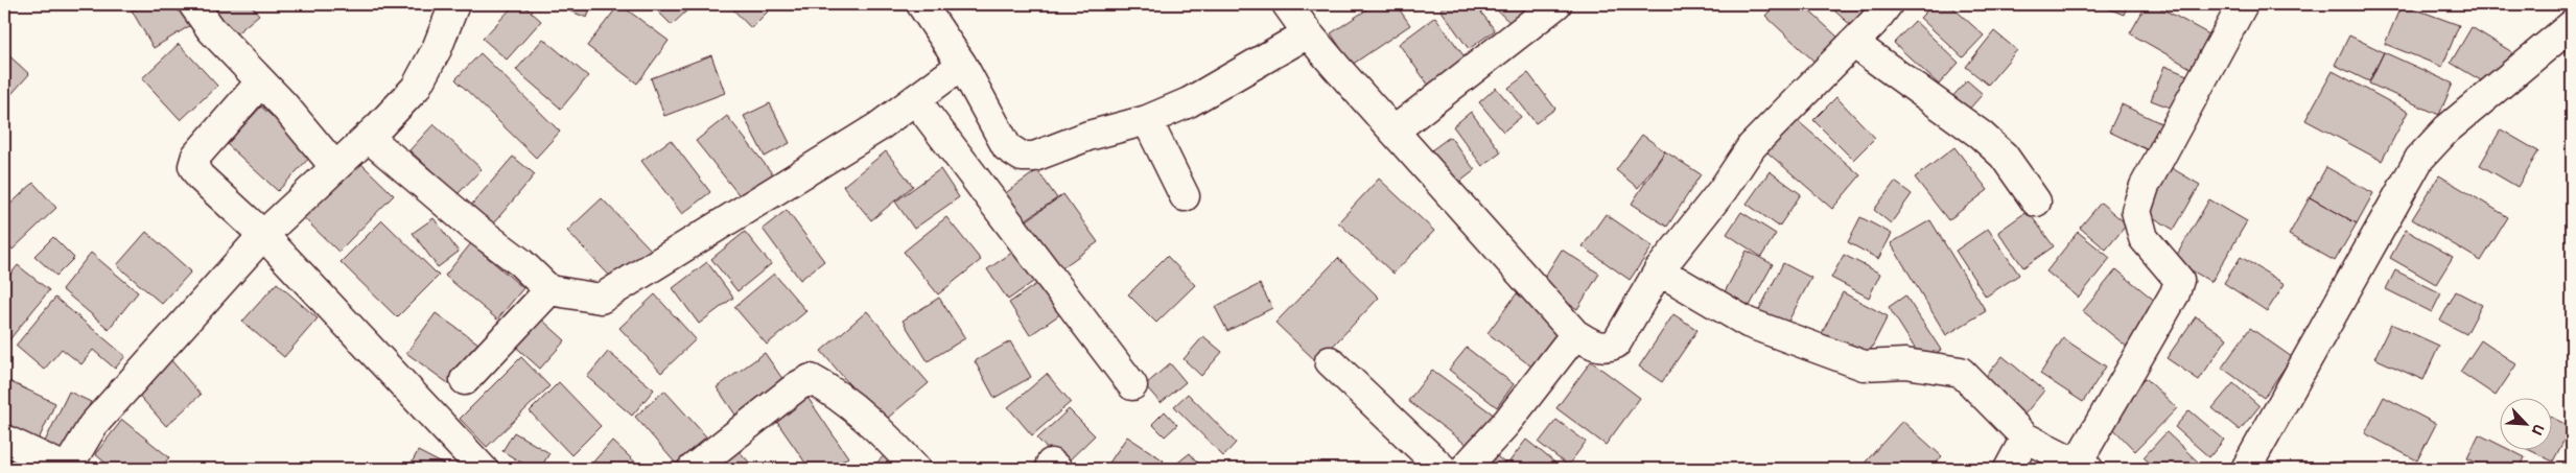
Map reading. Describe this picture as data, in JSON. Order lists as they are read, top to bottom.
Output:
{
  "north": "bottom right"
}
